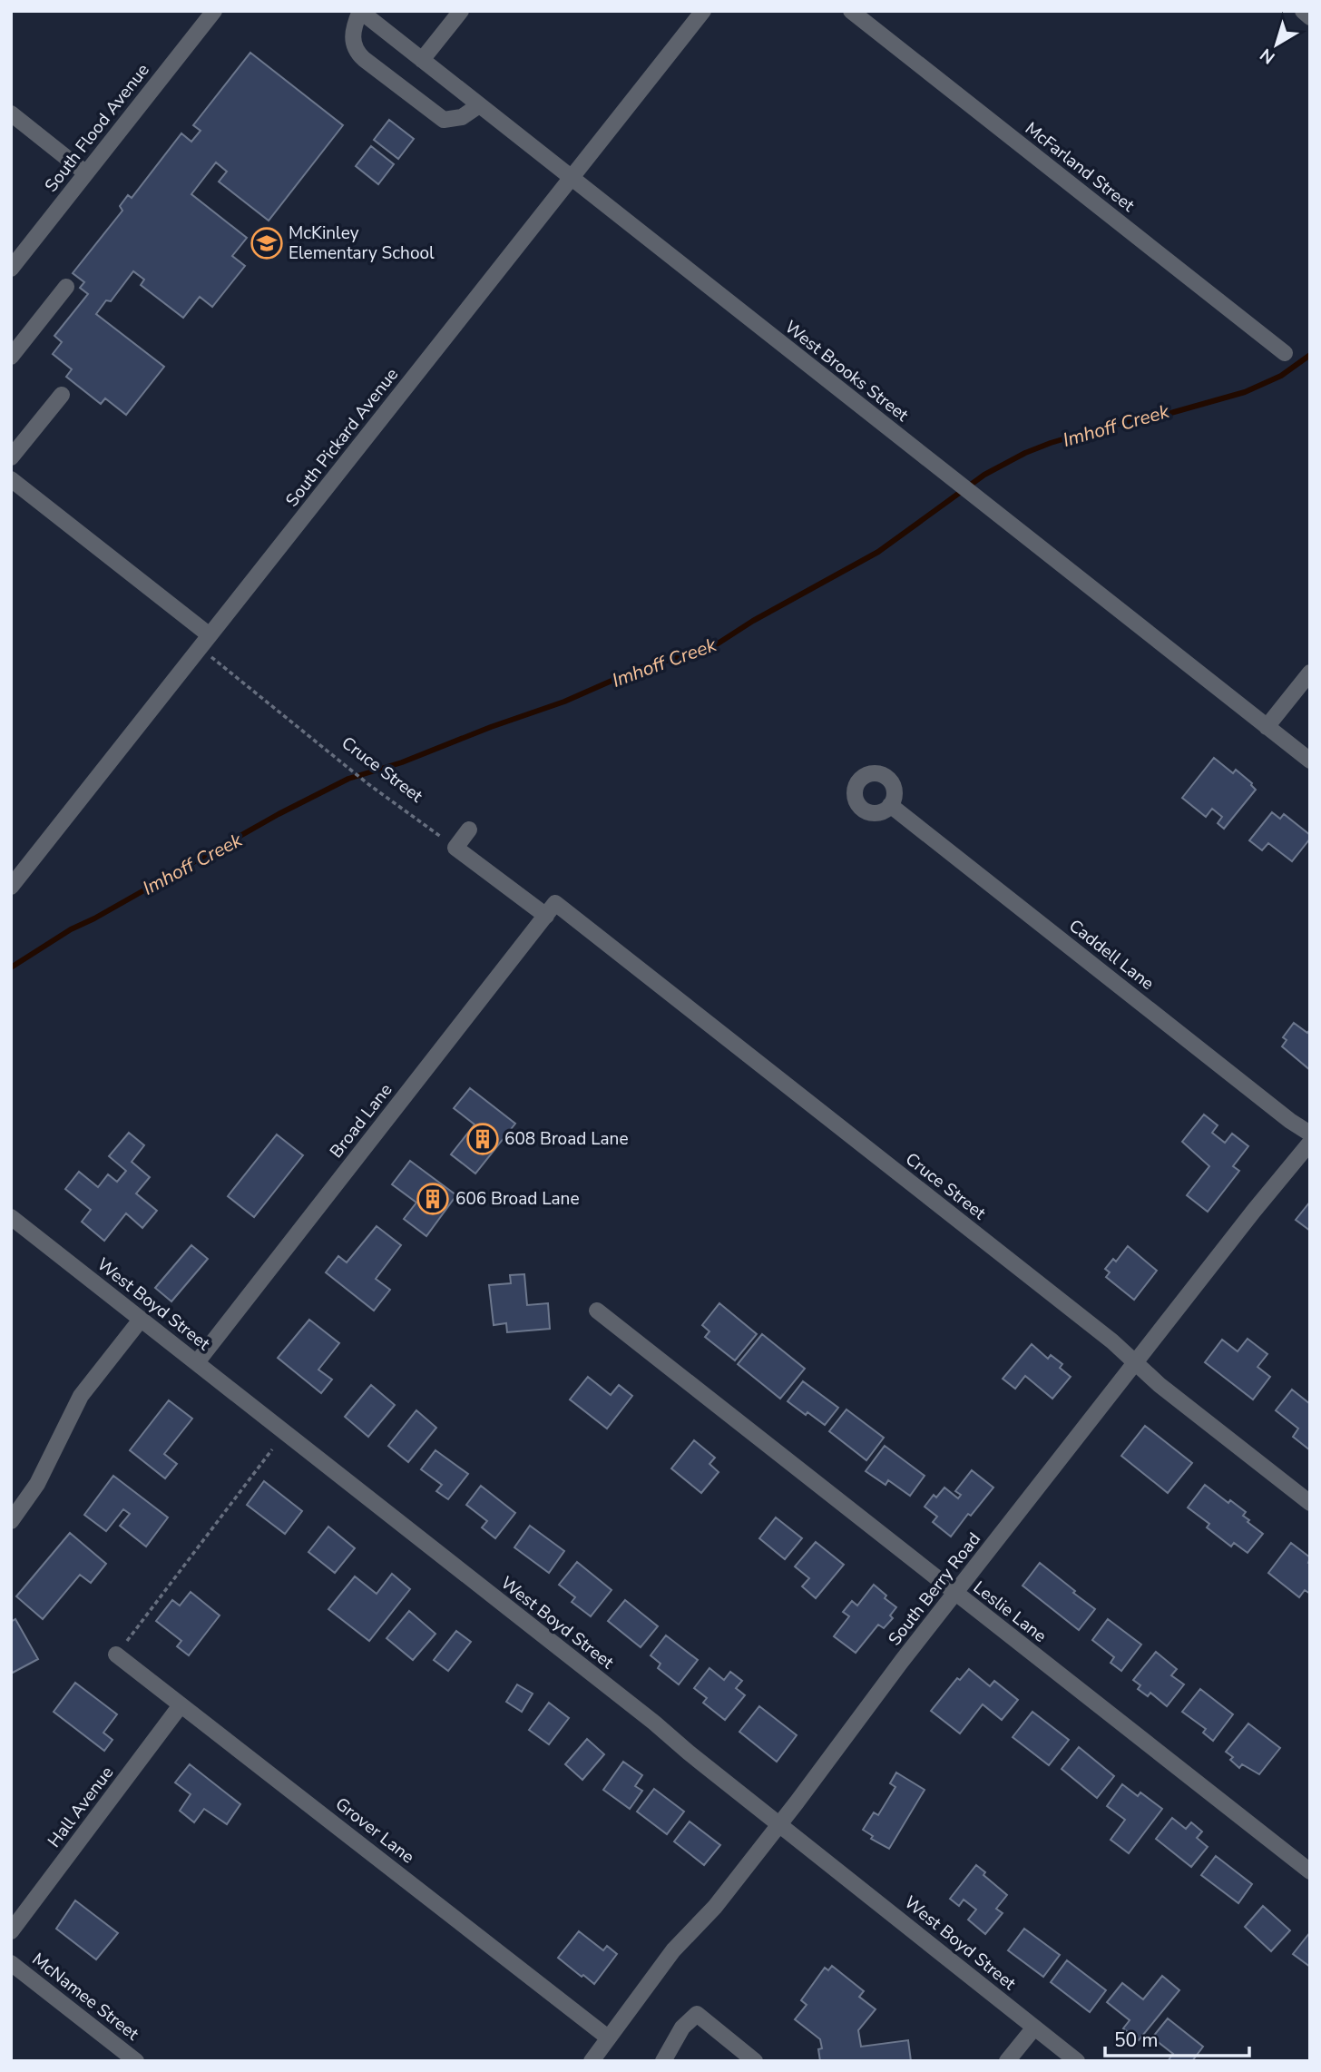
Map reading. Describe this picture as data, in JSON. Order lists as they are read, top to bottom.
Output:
{
  "streets": {
    "street": [
      "South Flood Avenue",
      "McFarland Street",
      "West Brooks Street",
      "South Pickard Avenue",
      "Cruce Street",
      "Caddell Lane",
      "Broad Lane",
      "West Boyd Street",
      "South Berry Road",
      "Leslie Lane",
      "Hall Avenue",
      "Grover Lane",
      "McNamee Street"
    ]
  },
  "crossings": [
    ["West Brooks Street", "South Pickard Avenue"],
    ["South Pickard Avenue", "Cruce Street"],
    ["Cruce Street", "Broad Lane"],
    ["Cruce Street", "South Berry Road"],
    ["Broad Lane", "West Boyd Street"],
    ["West Boyd Street", "South Berry Road"],
    ["South Berry Road", "Leslie Lane"],
    ["South Berry Road", "Grover Lane"],
    ["Hall Avenue", "Grover Lane"]
  ],
  "water": ["Imhoff Creek"],
  "places": {
    "school or university": ["McKinley Elementary School"],
    "building": ["608 Broad Lane", "606 Broad Lane"]
  },
  "scale_bar": "50 m",
  "north": "bottom left"
}
